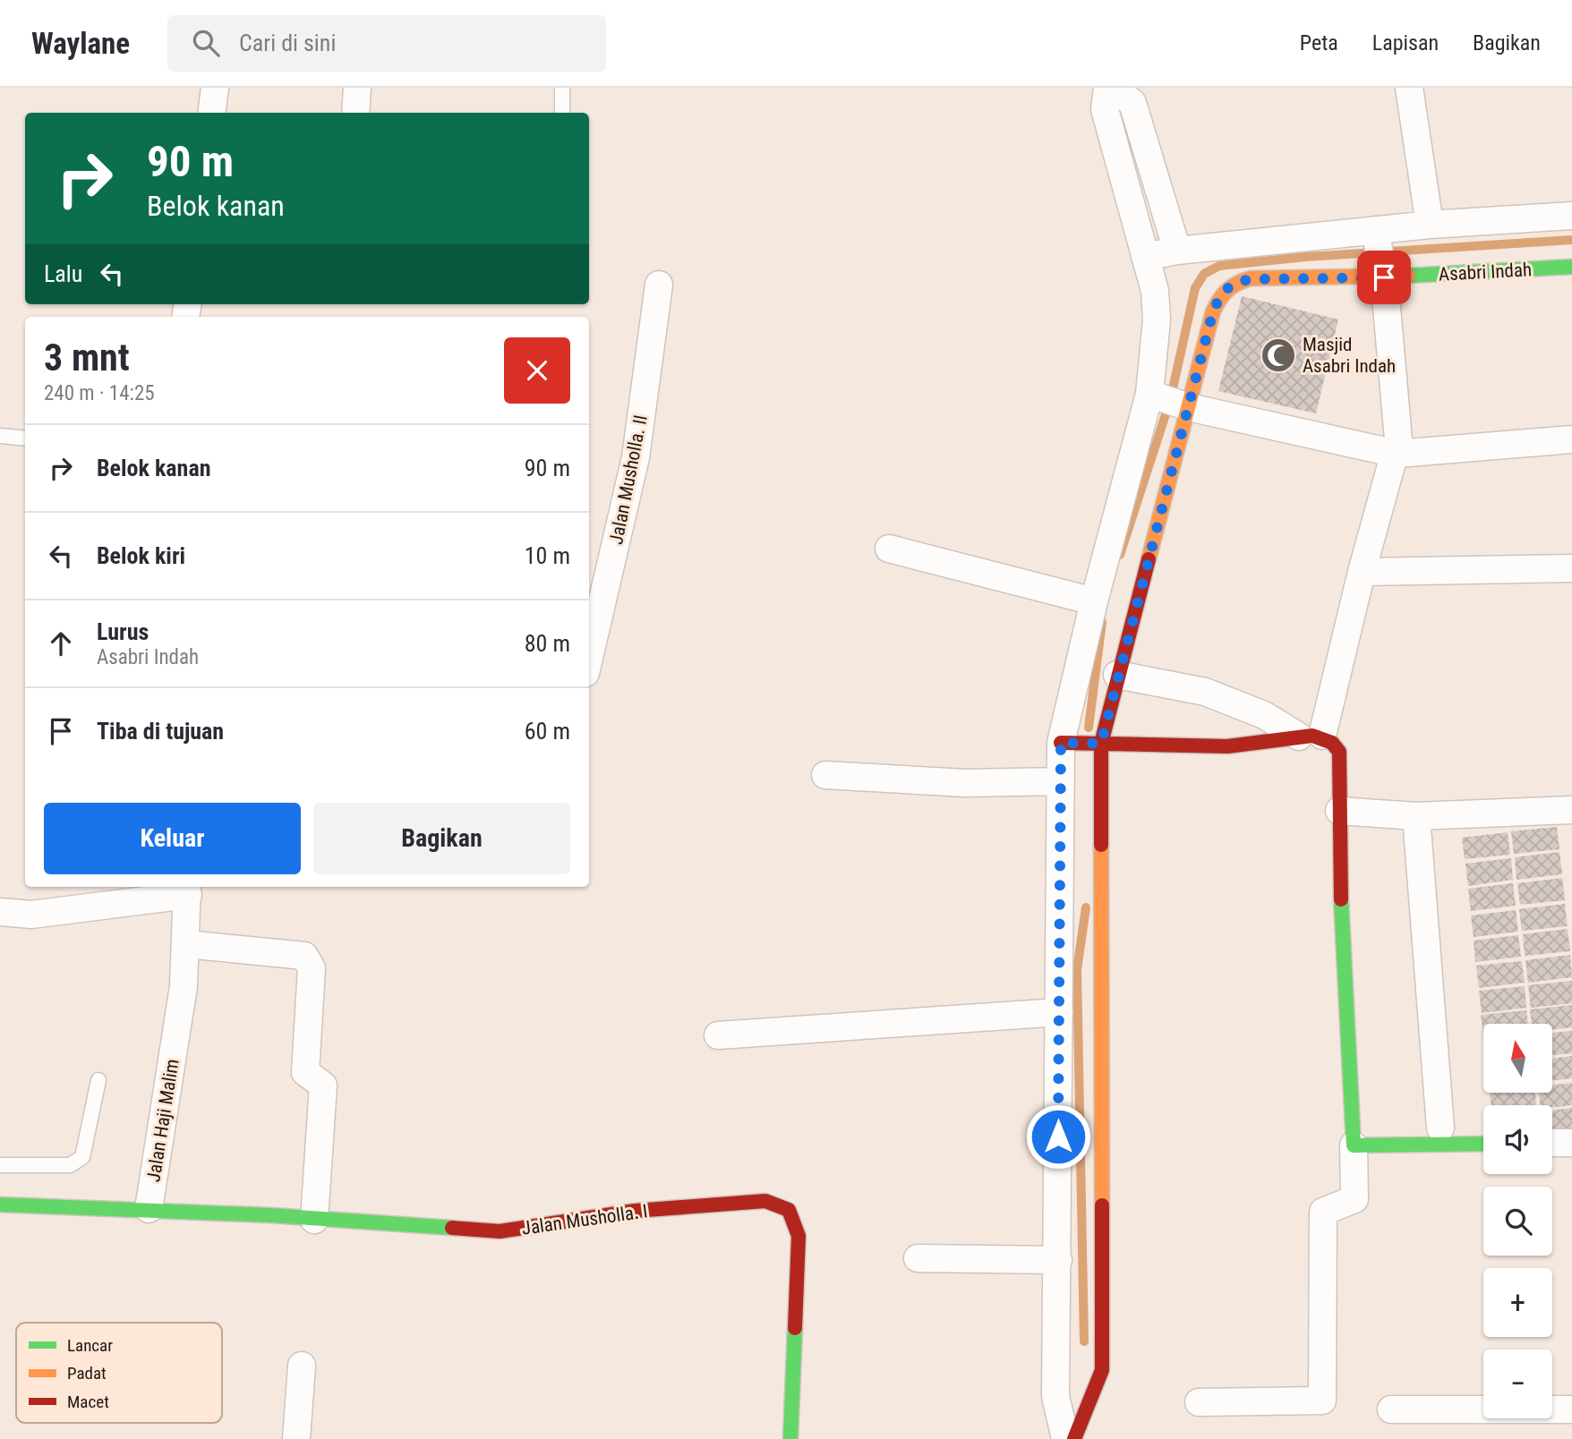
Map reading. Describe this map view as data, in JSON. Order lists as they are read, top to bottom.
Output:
{
  "streets": {
    "street": [
      "Asabri Indah",
      "Jalan Musholla. II",
      "Jalan Haji Malim",
      "Jalan Musholla. I"
    ]
  },
  "crossings": [
    ["Jalan Haji Malim", "Jalan Musholla. I"]
  ],
  "places": {
    "mosque": ["Masjid Asabri Indah"]
  },
  "legend": ["Lancar", "Padat", "Macet"],
  "north": "top",
  "page": {
    "header": "Waylane",
    "search": "Cari di sini",
    "nav": ["Peta", "Lapisan", "Bagikan"],
    "turn": ["90 m", "Belok kanan"],
    "then": "Lalu",
    "heading": ["3 mnt", "240 m · 14:25"],
    "list": [
      {
        "name": "Belok kanan",
        "value": "90 m"
      },
      {
        "name": "Belok kiri",
        "value": "10 m"
      },
      {
        "name": "Lurus",
        "note": "Asabri Indah",
        "value": "80 m"
      },
      {
        "name": "Tiba di tujuan",
        "value": "60 m"
      }
    ],
    "buttons": ["Keluar", "Bagikan"],
    "map_buttons": ["+", "−"]
  }
}
